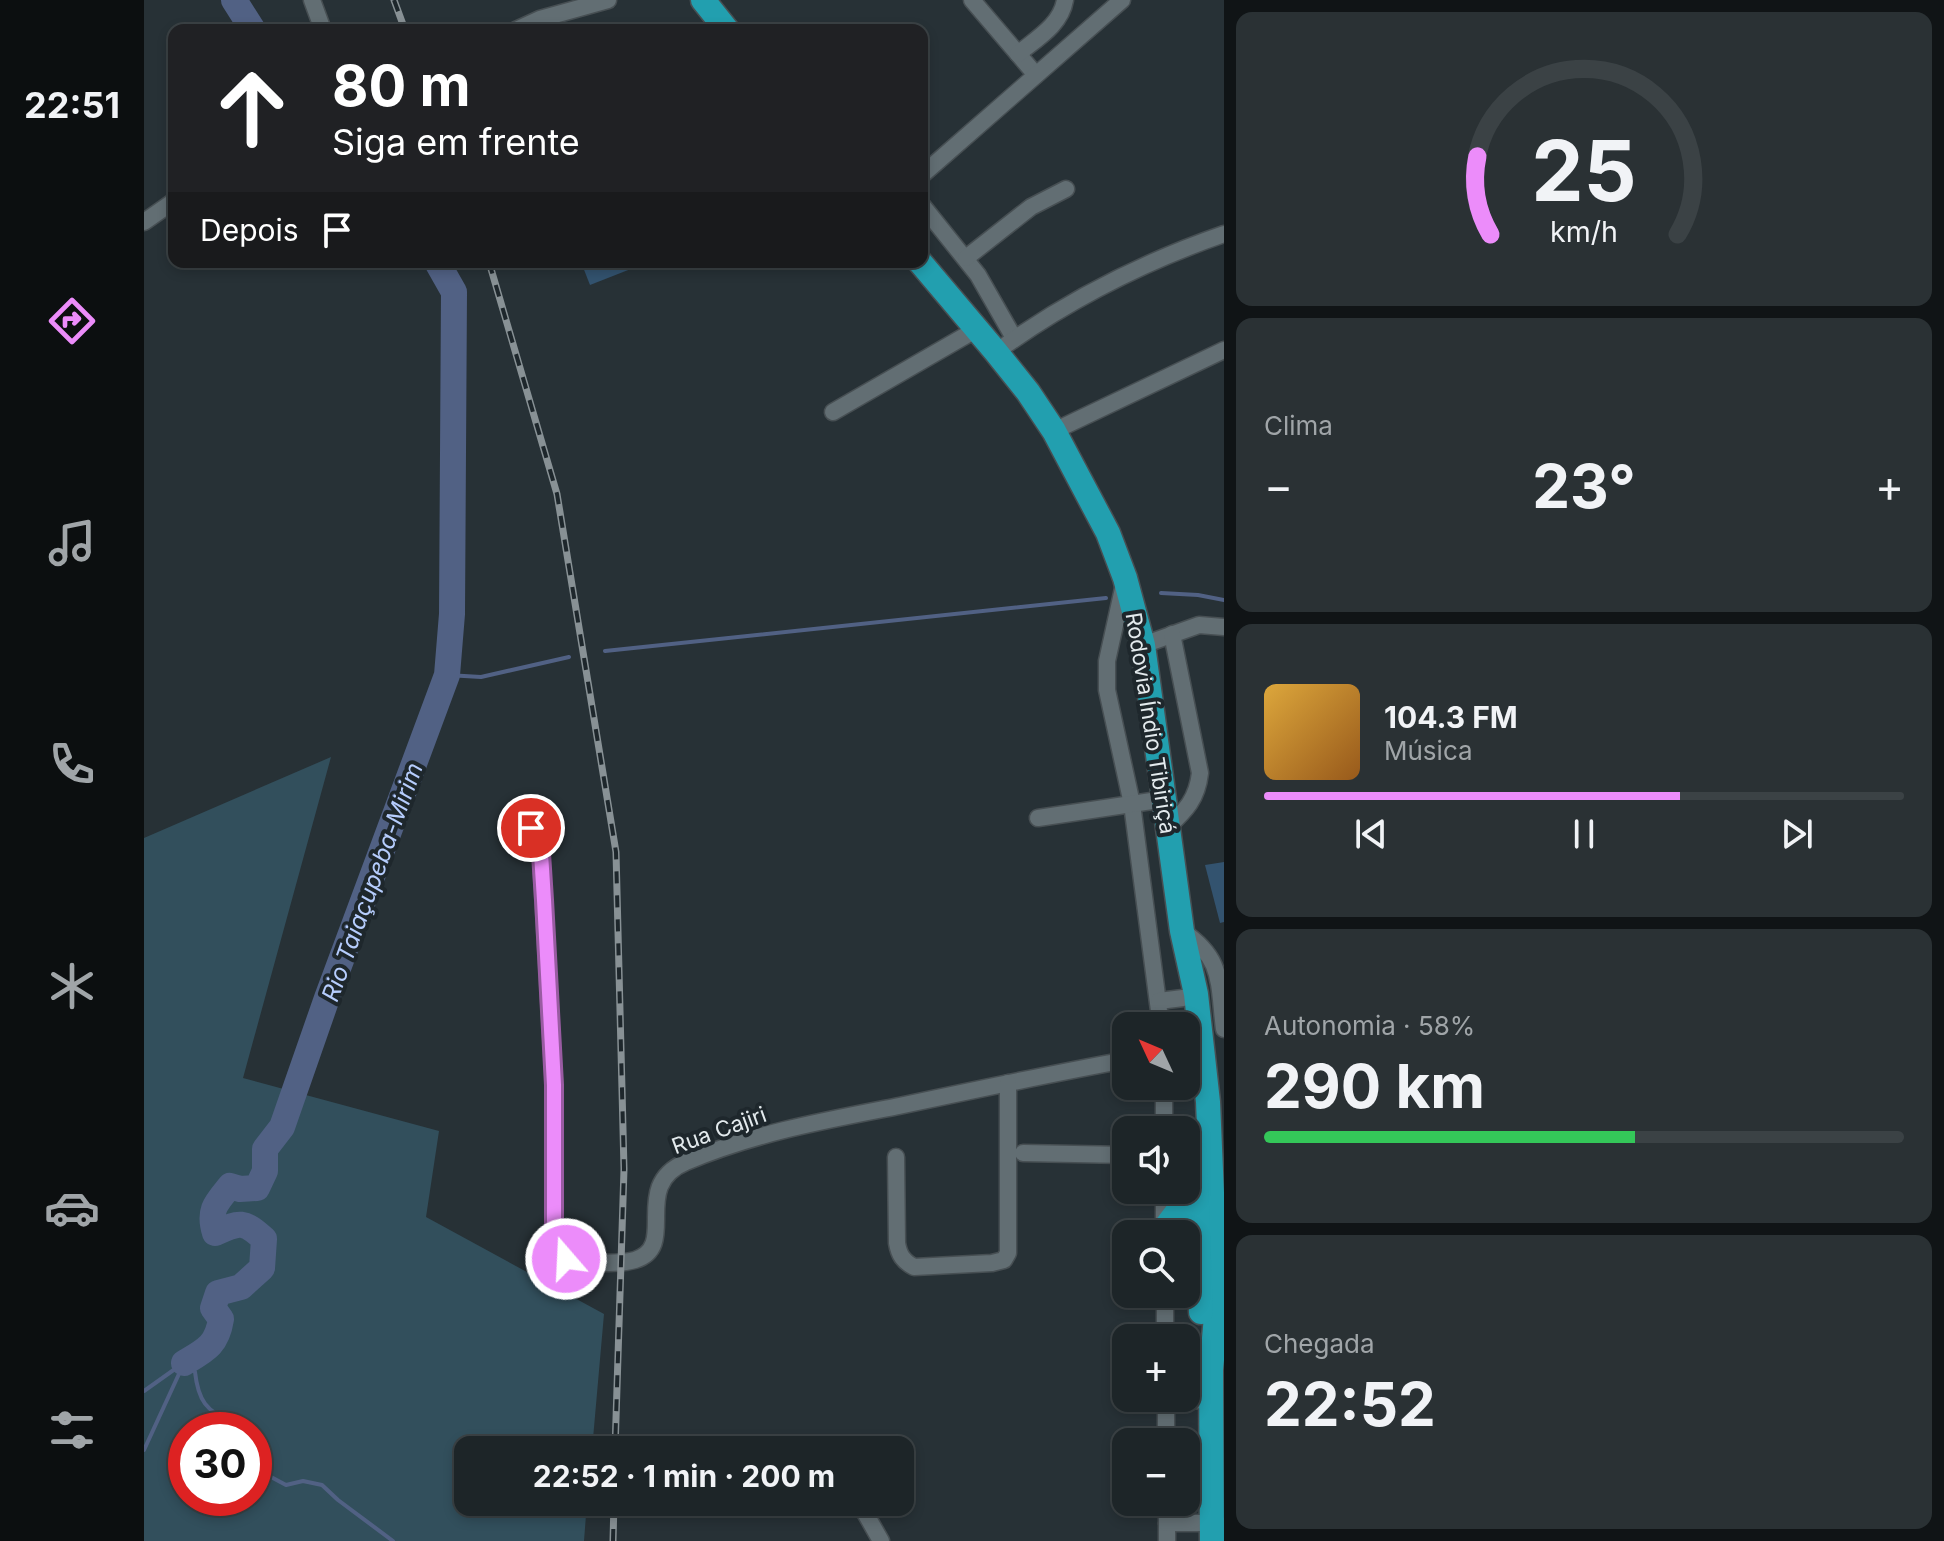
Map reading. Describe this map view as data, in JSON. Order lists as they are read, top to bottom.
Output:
{
  "streets": {
    "highway": ["Rodovia Índio Tibiriçá"],
    "street": ["Rua Cajiri"]
  },
  "water": ["Rio Taiaçupeba-Mirim"],
  "north": "top left",
  "page": {
    "tabs": "22:51",
    "turn": ["80 m", "Siga em frente"],
    "then": "Depois",
    "tile": [
      "Clima",
      ["Autonomia · 58%", "290 km"],
      ["Chegada", "22:52"]
    ],
    "heat": ["−", "23°", "+"],
    "song": ["104.3 FM", "Música"],
    "map_buttons": ["+", "−"],
    "limit": "30",
    "trip": "22:52 · 1 min · 200 m",
    "gauge": ["25", "km/h"]
  }
}
